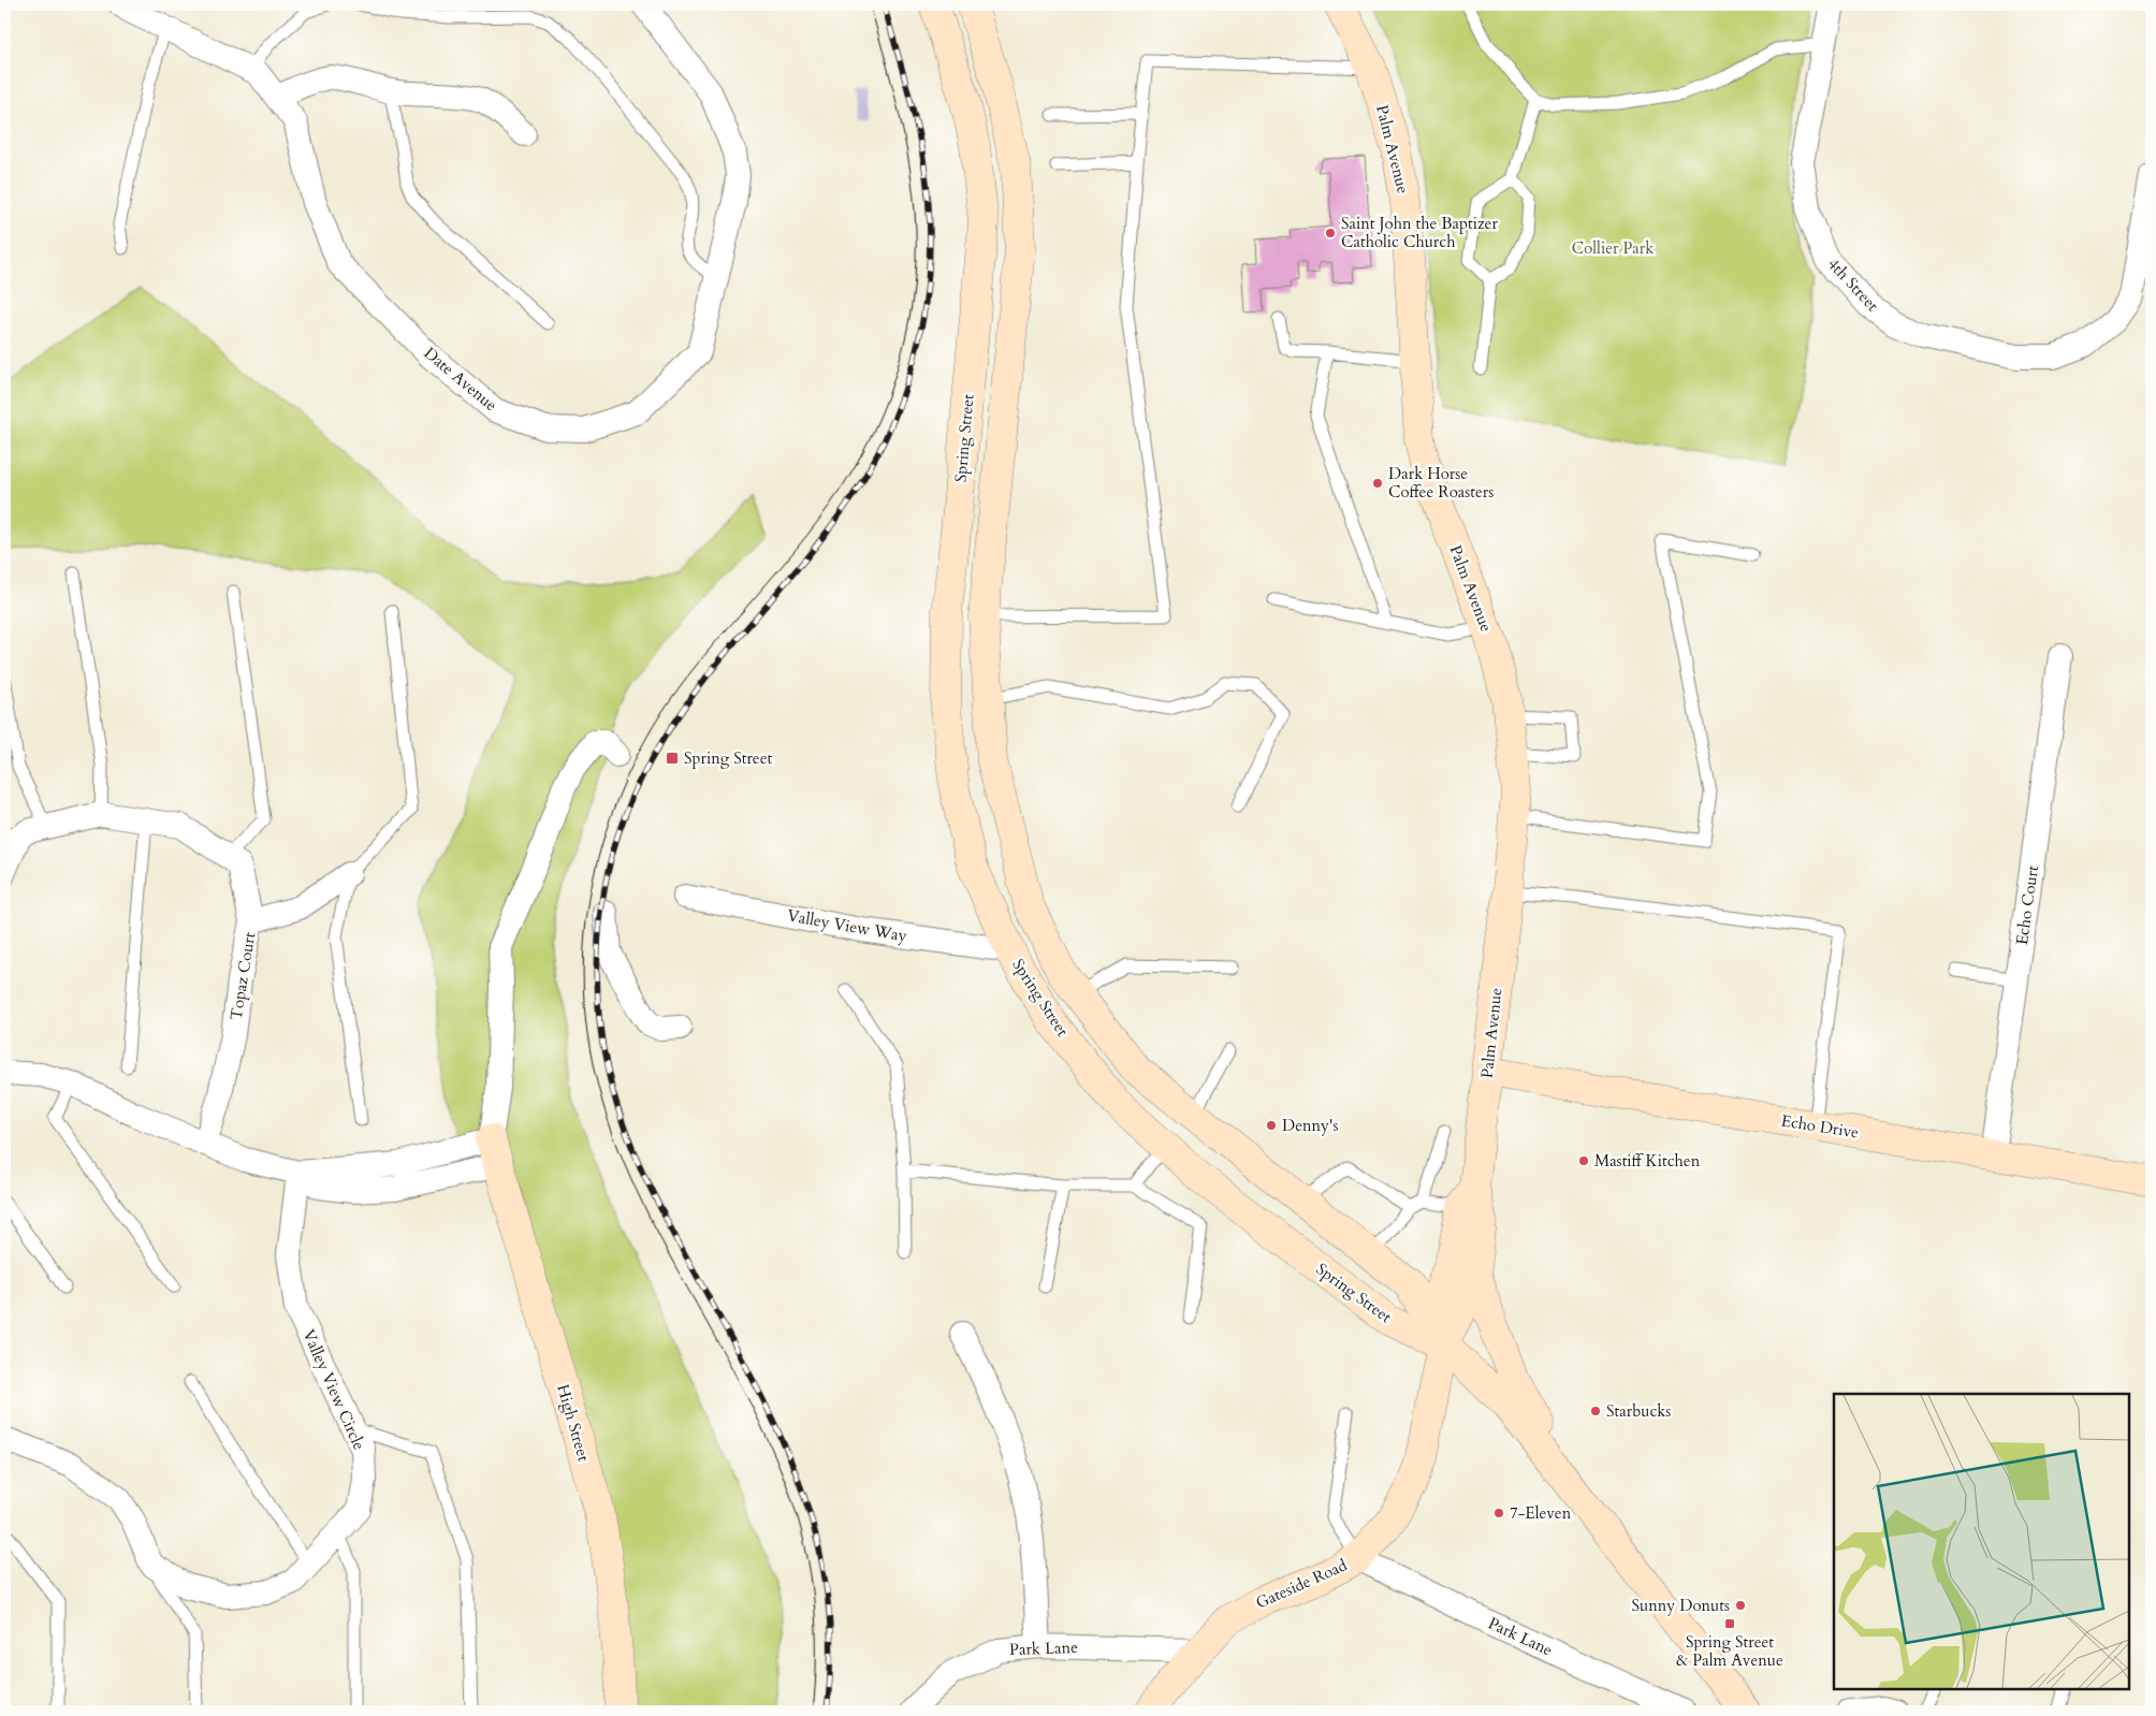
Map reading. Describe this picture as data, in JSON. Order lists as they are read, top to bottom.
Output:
{
  "streets": {
    "main road": [
      "Palm Avenue",
      "Spring Street",
      "Echo Drive",
      "High Street",
      "Gateside Road"
    ],
    "street": [
      "4th Street",
      "Date Avenue",
      "Echo Court",
      "Valley View Way",
      "Topaz Court",
      "Valley View Circle",
      "Park Lane"
    ]
  },
  "crossings": [
    ["Palm Avenue", "Spring Street"],
    ["Palm Avenue", "Echo Drive"],
    ["Palm Avenue", "Gateside Road"],
    ["Spring Street", "Valley View Way"],
    ["Spring Street", "Gateside Road"],
    ["Echo Court", "Echo Drive"],
    ["Gateside Road", "Park Lane"]
  ],
  "parks": ["Collier Park"],
  "places": {
    "other": [
      "Saint John the Baptizer Catholic Church",
      "Dark Horse Coffee Roasters",
      "Denny's",
      "Mastiff Kitchen",
      "Starbucks",
      "7-Eleven",
      "Sunny Donuts"
    ],
    "transit": ["Spring Street", "Spring Street & Palm Avenue"]
  }
}
